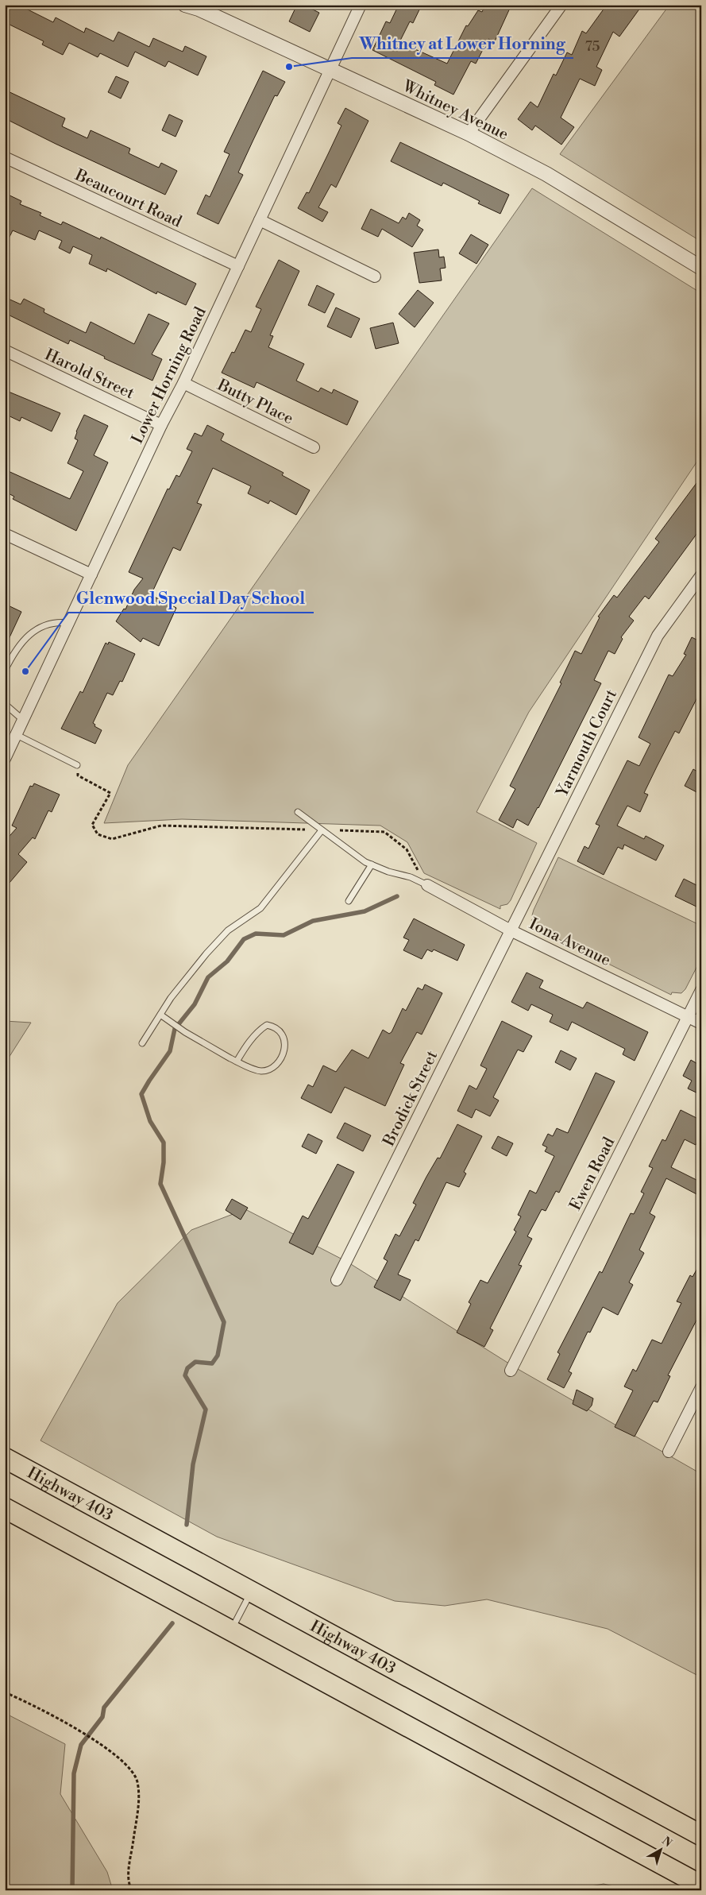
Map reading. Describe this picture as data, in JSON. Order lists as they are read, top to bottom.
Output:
{
  "streets": {
    "highway": ["Highway 403"],
    "street": [
      "Whitney Avenue",
      "Beaucourt Road",
      "Harold Street",
      "Lower Horning Road",
      "Butty Place",
      "Yarmouth Court",
      "Iona Avenue",
      "Brodick Street",
      "Ewen Road"
    ]
  },
  "crossings": [
    ["Whitney Avenue", "Lower Horning Road"],
    ["Beaucourt Road", "Lower Horning Road"],
    ["Harold Street", "Lower Horning Road"],
    ["Lower Horning Road", "Butty Place"],
    ["Yarmouth Court", "Iona Avenue"],
    ["Yarmouth Court", "Brodick Street"],
    ["Iona Avenue", "Brodick Street"],
    ["Iona Avenue", "Ewen Road"]
  ],
  "places": ["Whitney at Lower Horning", "Glenwood Special Day School"],
  "house_numbers": ["75"],
  "north": "top right"
}
